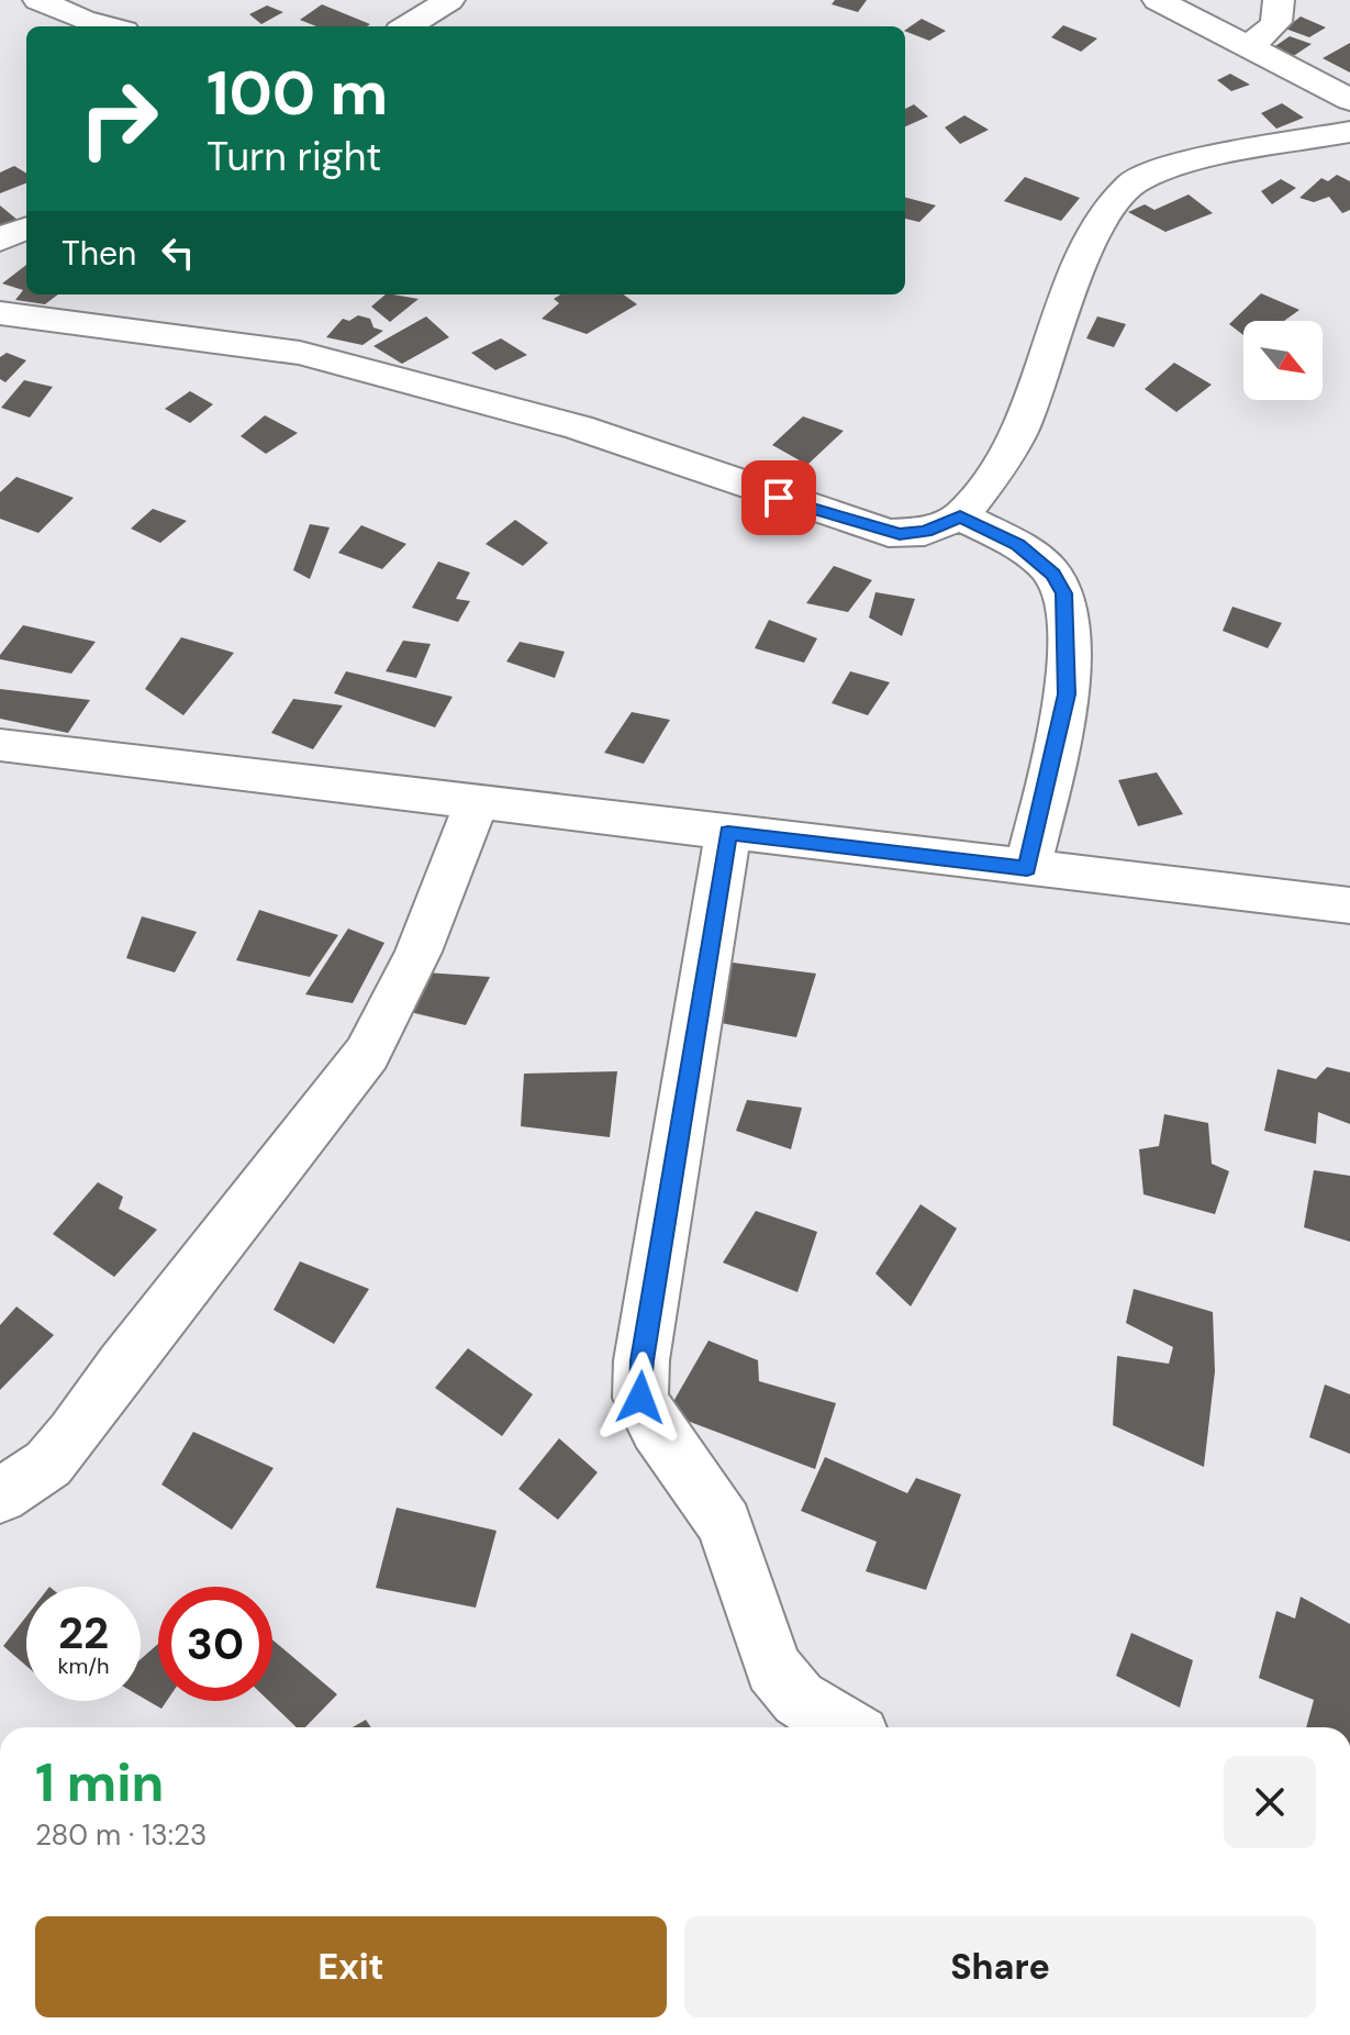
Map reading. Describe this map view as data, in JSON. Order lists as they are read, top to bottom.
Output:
{
  "north": "bottom right",
  "page": {
    "turn": ["100 m", "Turn right"],
    "then": "Then",
    "speed": "22 km/h",
    "limit": "30",
    "heading": ["1 min", "280 m · 13:23"],
    "buttons": ["Exit", "Share"]
  }
}
